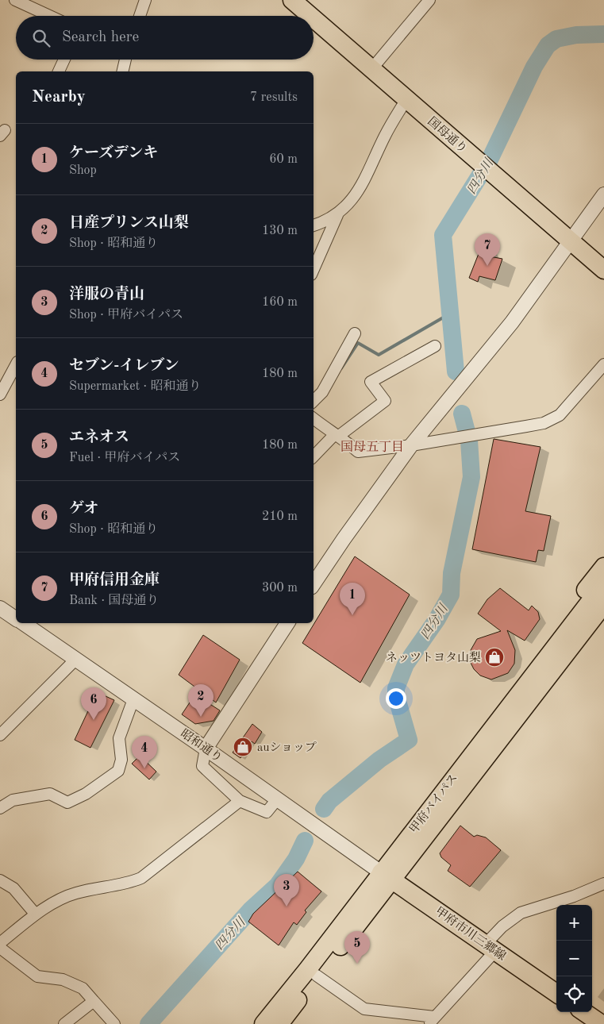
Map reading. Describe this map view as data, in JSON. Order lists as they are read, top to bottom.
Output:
{
  "streets": {
    "main road": ["国母通り", "甲府バイパス", "甲府市川三郷線"],
    "street": ["昭和通り"]
  },
  "crossings": [
    ["昭和通り", "甲府バイパス"],
    ["昭和通り", "甲府市川三郷線"],
    ["甲府バイパス", "甲府市川三郷線"]
  ],
  "districts": ["国母五丁目"],
  "water": ["四分川"],
  "places": {
    "shop": ["ネッツトヨタ山梨", "auショップ"]
  },
  "page": {
    "search": "Search here",
    "heading": ["Nearby", "7 results"],
    "list": [
      {
        "mark": "1",
        "name": "ケーズデンキ",
        "note": "Shop",
        "value": "60 m"
      },
      {
        "mark": "2",
        "name": "日産プリンス山梨",
        "note": "Shop · 昭和通り",
        "value": "130 m"
      },
      {
        "mark": "3",
        "name": "洋服の青山",
        "note": "Shop · 甲府バイパス",
        "value": "160 m"
      },
      {
        "mark": "4",
        "name": "セブン-イレブン",
        "note": "Supermarket · 昭和通り",
        "value": "180 m"
      },
      {
        "mark": "5",
        "name": "エネオス",
        "note": "Fuel · 甲府バイパス",
        "value": "180 m"
      },
      {
        "mark": "6",
        "name": "ゲオ",
        "note": "Shop · 昭和通り",
        "value": "210 m"
      },
      {
        "mark": "7",
        "name": "甲府信用金庫",
        "note": "Bank · 国母通り",
        "value": "300 m"
      }
    ],
    "pins": [
      "7",
      "1",
      "2",
      "6",
      "4",
      "3",
      "5"
    ],
    "map_buttons": ["+", "−"]
  }
}
